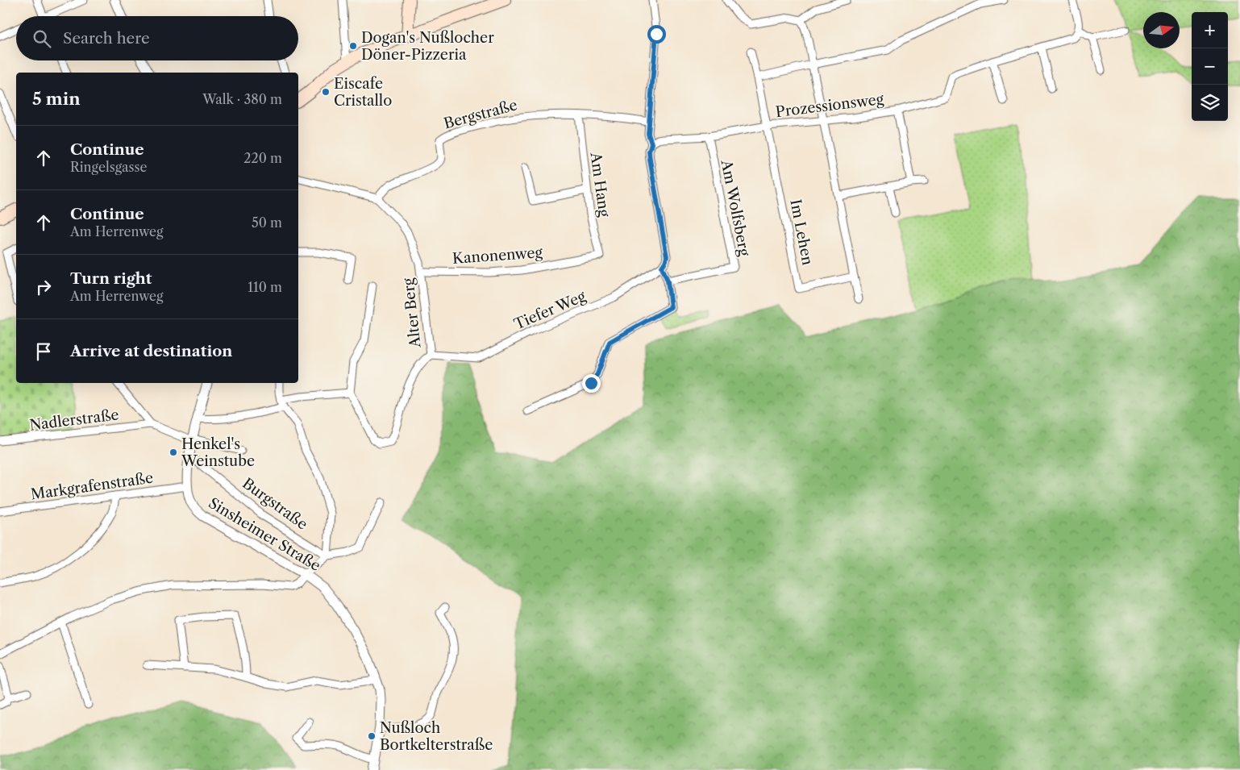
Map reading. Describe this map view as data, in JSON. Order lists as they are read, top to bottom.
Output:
{
  "streets": {
    "street": [
      "Prozessionsweg",
      "Bergstraße",
      "Am Hang",
      "Am Wolfsberg",
      "Im Lehen",
      "Kanonenweg",
      "Tiefer Weg",
      "Alter Berg",
      "Nadlerstraße",
      "Markgrafenstraße",
      "Burgstraße",
      "Sinsheimer Straße"
    ]
  },
  "crossings": [
    ["Prozessionsweg", "Am Wolfsberg"],
    ["Prozessionsweg", "Im Lehen"],
    ["Bergstraße", "Am Hang"],
    ["Bergstraße", "Alter Berg"],
    ["Am Hang", "Kanonenweg"],
    ["Kanonenweg", "Alter Berg"],
    ["Tiefer Weg", "Alter Berg"],
    ["Markgrafenstraße", "Sinsheimer Straße"],
    ["Burgstraße", "Sinsheimer Straße"]
  ],
  "places": [
    "Dogan's Nußlocher Döner-Pizzeria",
    "Eiscafe Cristallo",
    "Henkel's Weinstube",
    "Nußloch Bortkelterstraße"
  ],
  "north": "right",
  "page": {
    "map_buttons": ["+", "−"],
    "search": "Search here",
    "heading": ["5 min", "Walk · 380 m"],
    "list": [
      ["Continue", "Ringelsgasse", "220 m"],
      ["Continue", "Am Herrenweg", "50 m"],
      ["Turn right", "Am Herrenweg", "110 m"],
      "Arrive at destination"
    ]
  }
}
